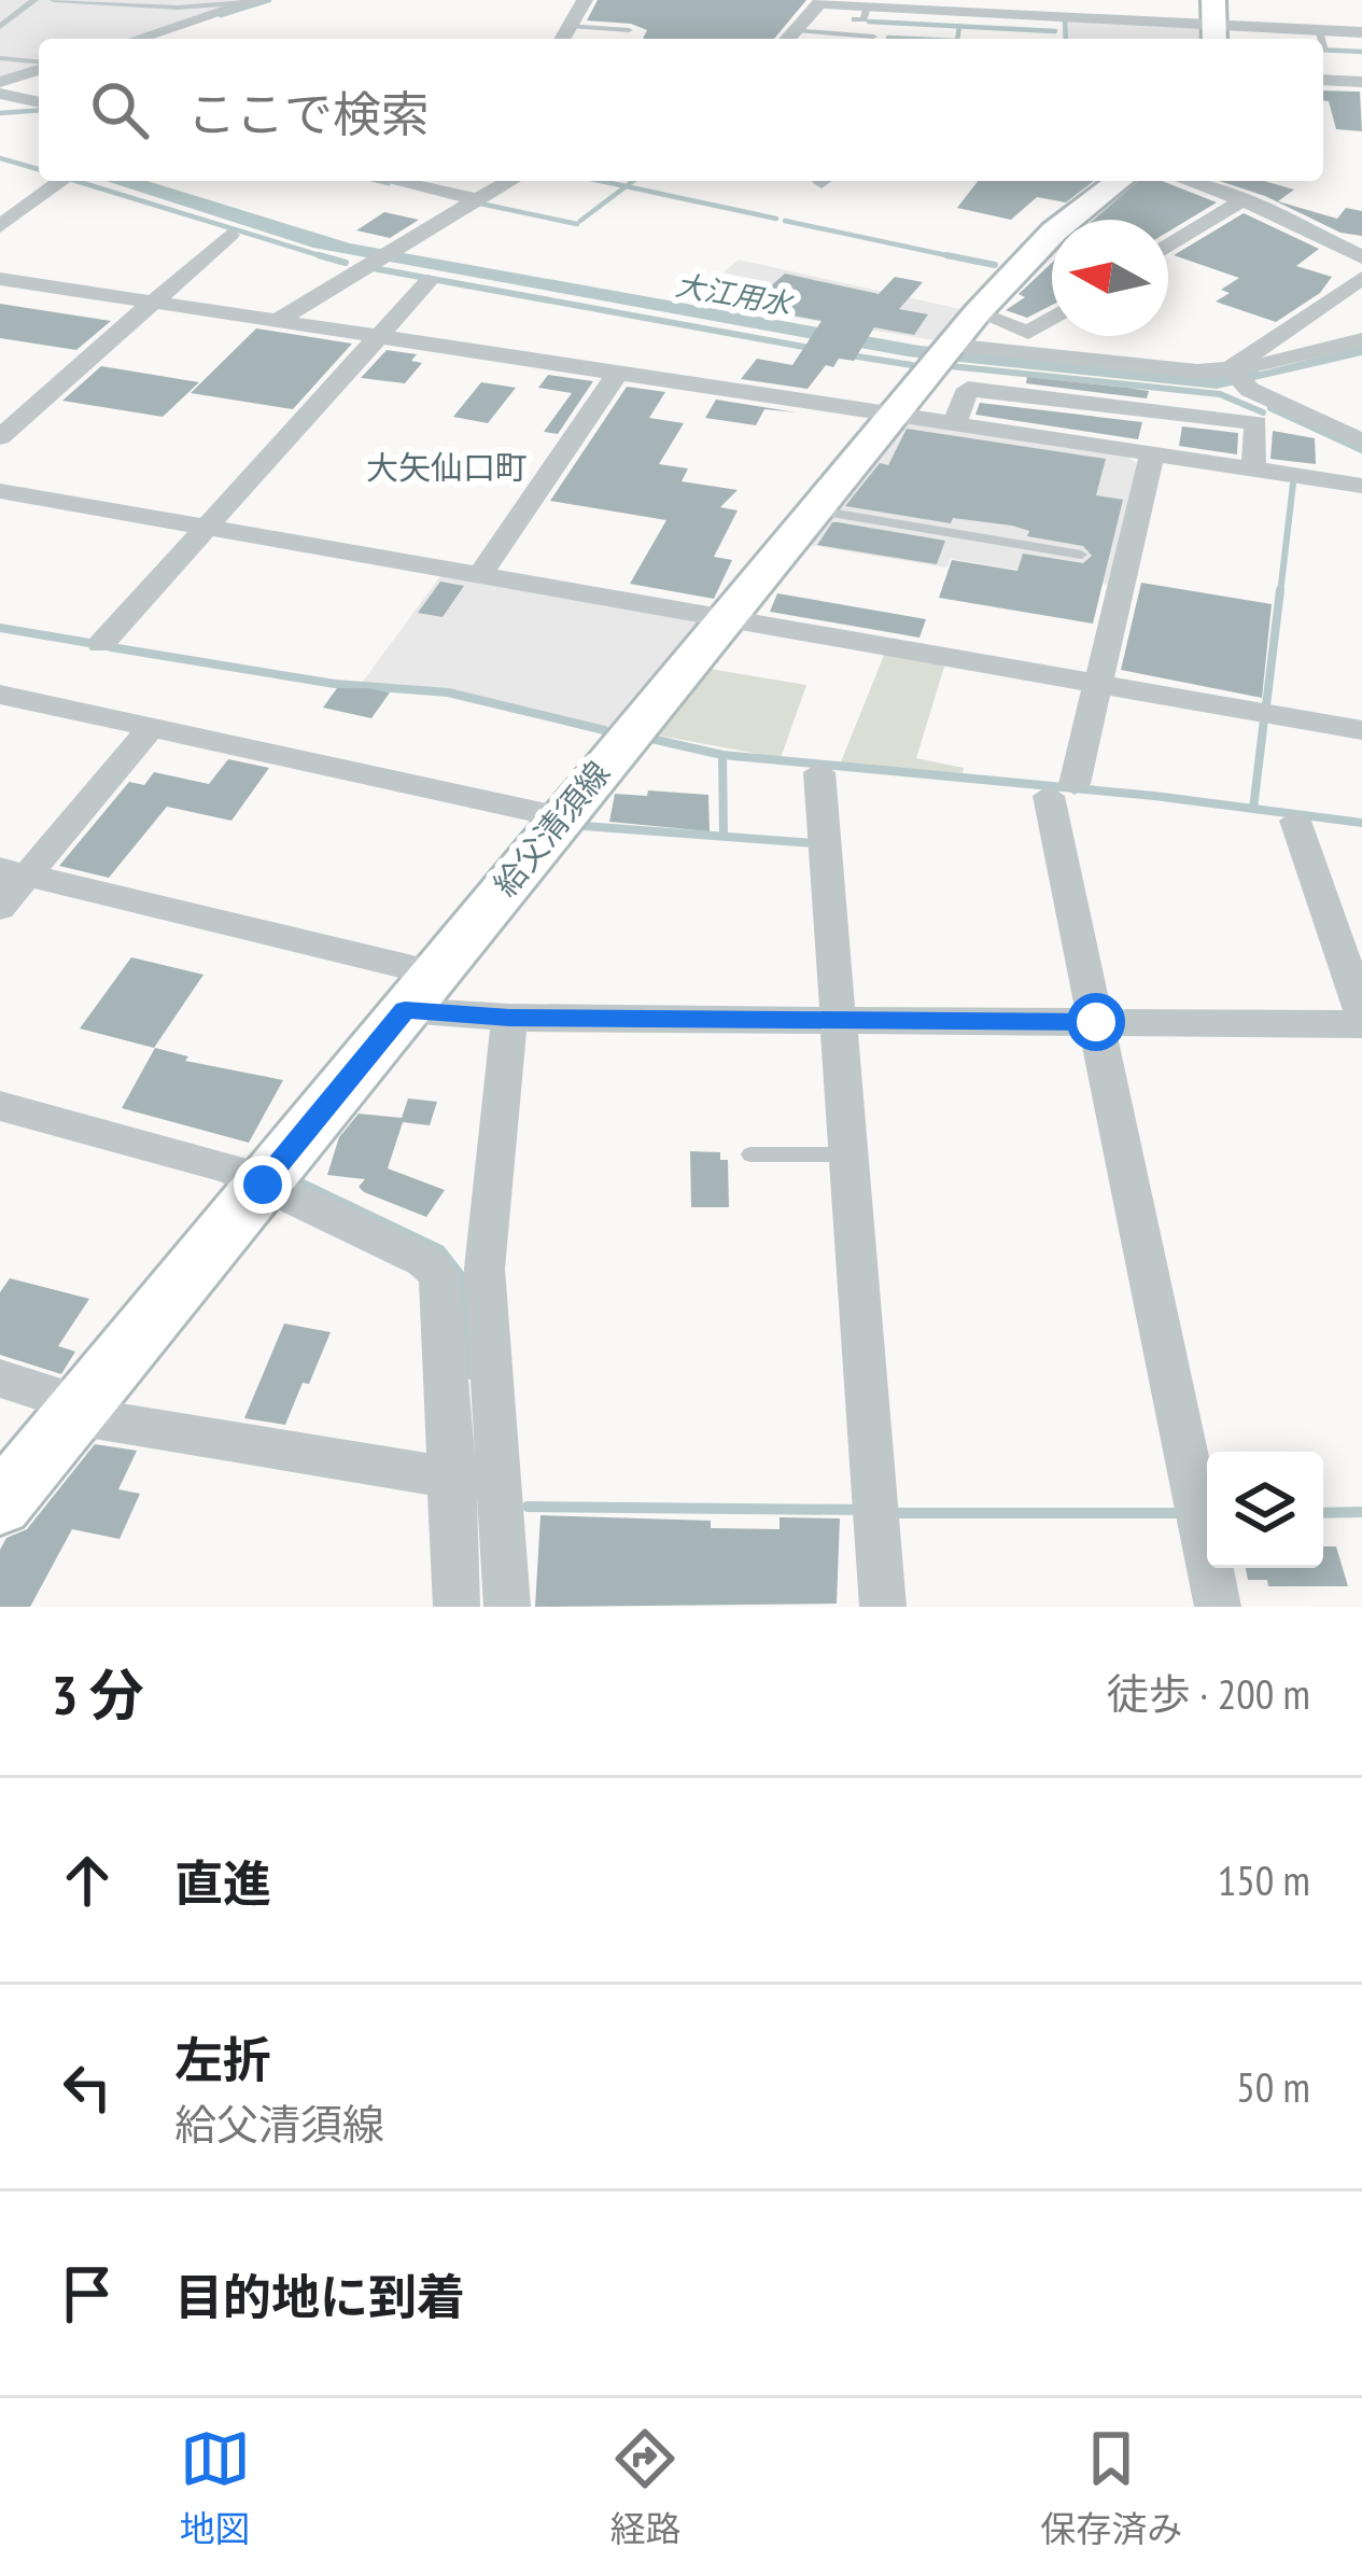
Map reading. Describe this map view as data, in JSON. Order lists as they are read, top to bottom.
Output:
{
  "streets": {
    "main road": ["給父清須線"]
  },
  "districts": ["大矢仙口町"],
  "water": ["大江用水"],
  "north": "left",
  "page": {
    "search": "ここで検索",
    "heading": ["3 分", "徒歩 · 200 m"],
    "list": [
      ["直進", "150 m"],
      ["左折", "給父清須線", "50 m"],
      "目的地に到着"
    ],
    "nav": ["地図", "経路", "保存済み"]
  }
}
